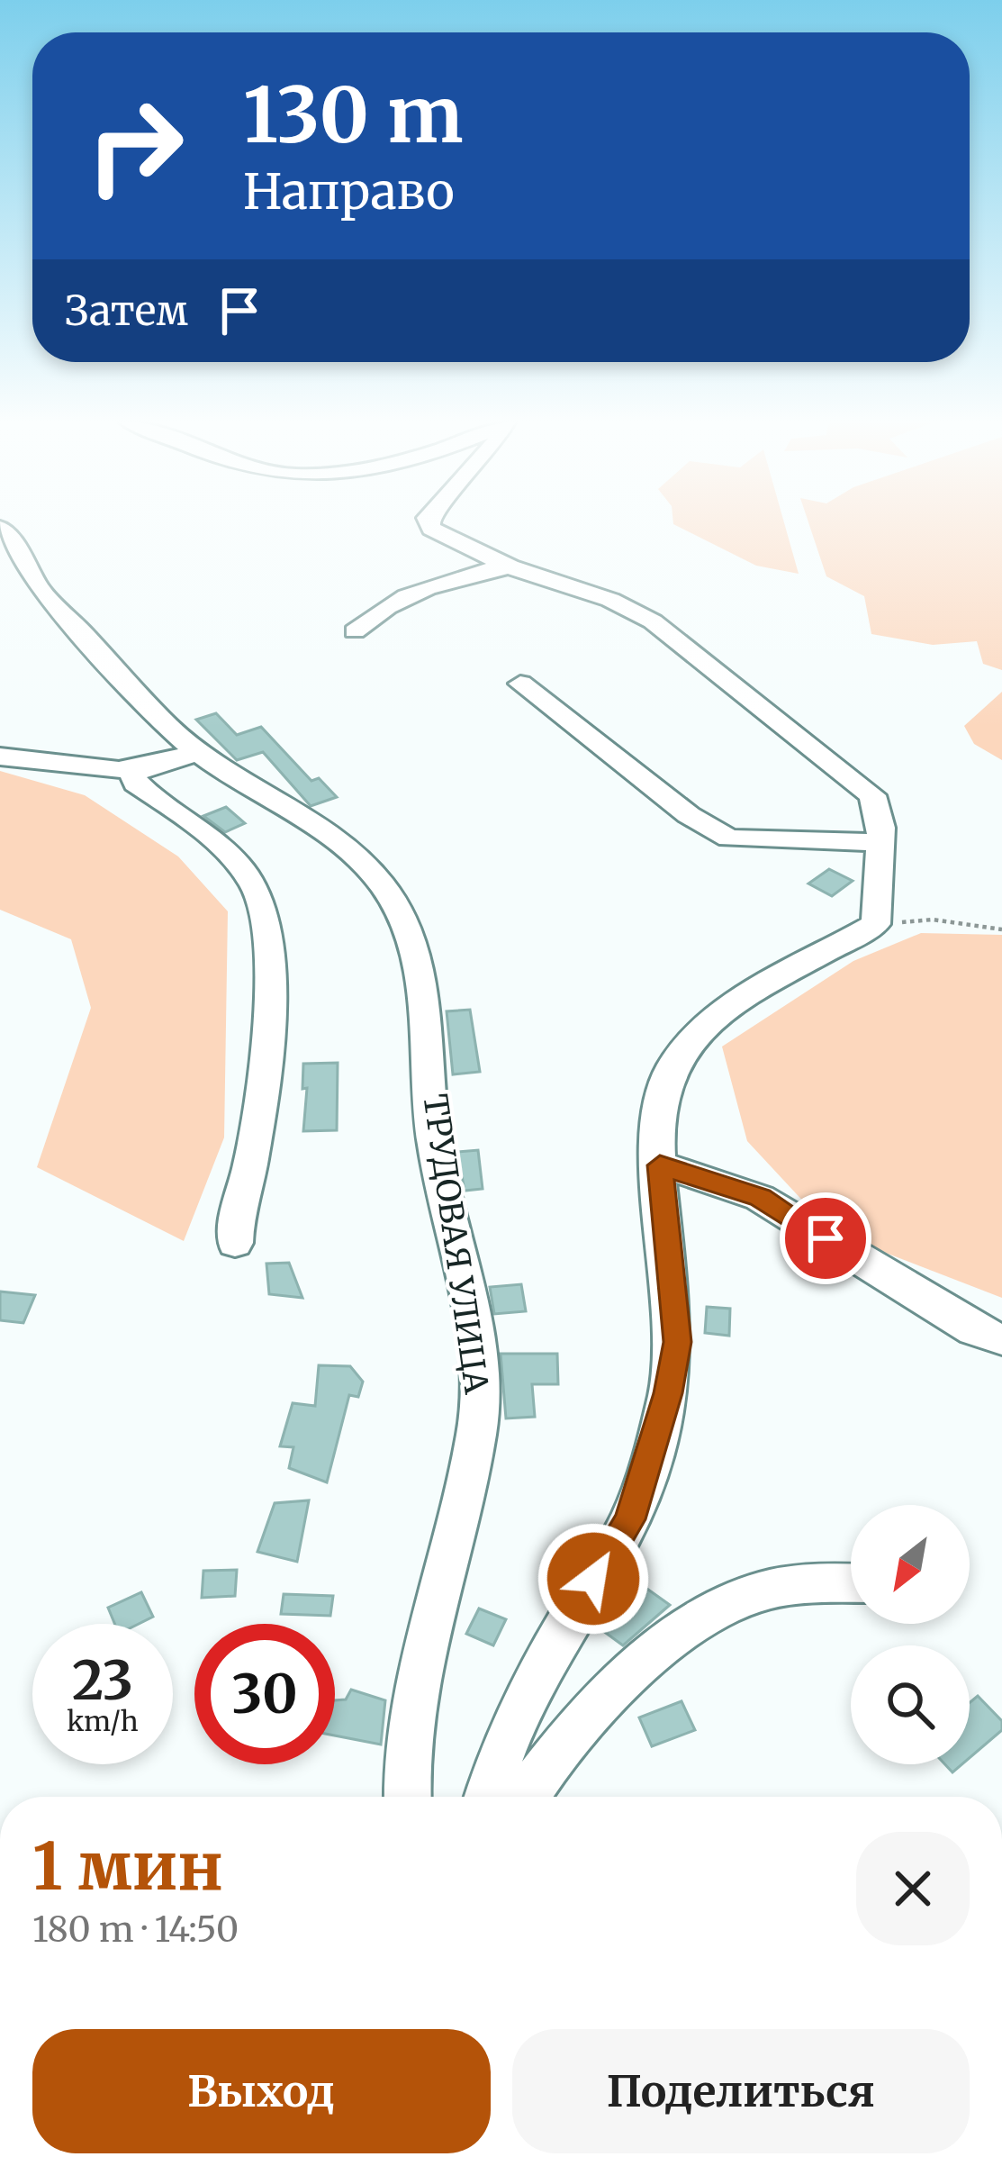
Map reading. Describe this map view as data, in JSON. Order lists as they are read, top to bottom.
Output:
{
  "streets": {
    "street": ["ТРУДОВАЯ УЛИЦА"]
  },
  "north": "bottom left",
  "page": {
    "turn": ["130 m", "Направо"],
    "then": "Затем",
    "speed": "23 km/h",
    "limit": "30",
    "heading": ["1 мин", "180 m · 14:50"],
    "buttons": ["Выход", "Поделиться"]
  }
}
